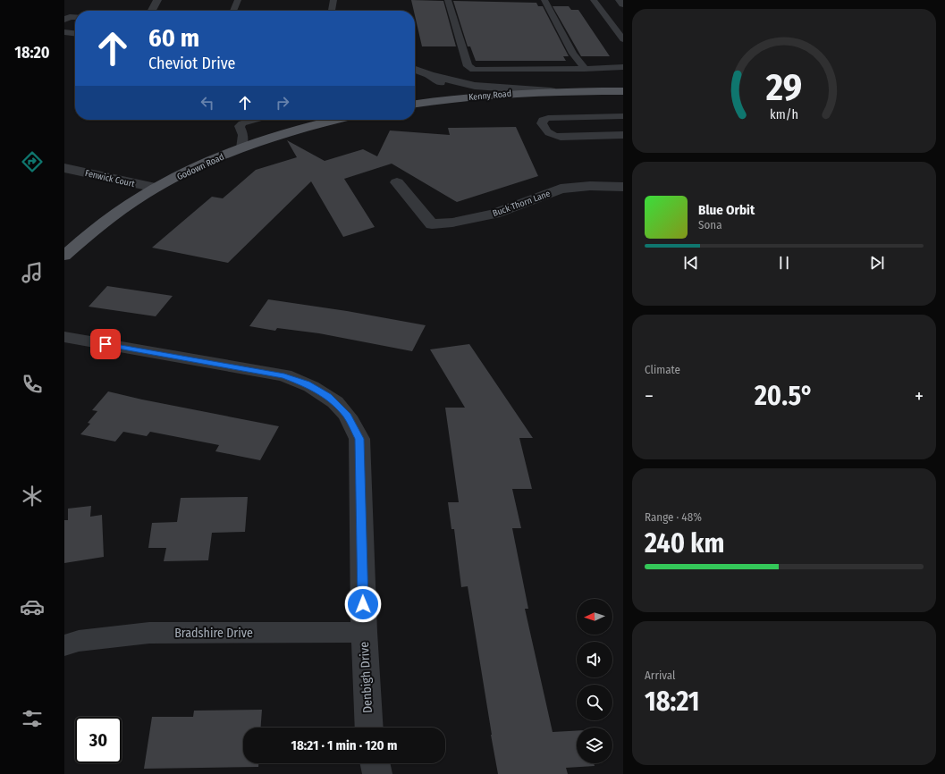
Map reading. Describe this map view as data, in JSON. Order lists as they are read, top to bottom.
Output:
{
  "streets": {
    "main road": ["Kenny Road", "Godown Road"],
    "street": [
      "Fenwick Court",
      "Buck Thorn Lane",
      "Bradshire Drive",
      "Denbigh Drive"
    ]
  },
  "crossings": [
    ["Godown Road", "Fenwick Court"],
    ["Bradshire Drive", "Denbigh Drive"]
  ],
  "north": "left",
  "page": {
    "tabs": "18:20",
    "turn": ["60 m", "Cheviot Drive"],
    "song": ["Blue Orbit", "Sona"],
    "tile": [
      "Climate",
      ["Range · 48%", "240 km"],
      ["Arrival", "18:21"]
    ],
    "heat": ["−", "20.5°", "+"],
    "limit": "30",
    "trip": "18:21 · 1 min · 120 m",
    "gauge": ["29", "km/h"]
  }
}
